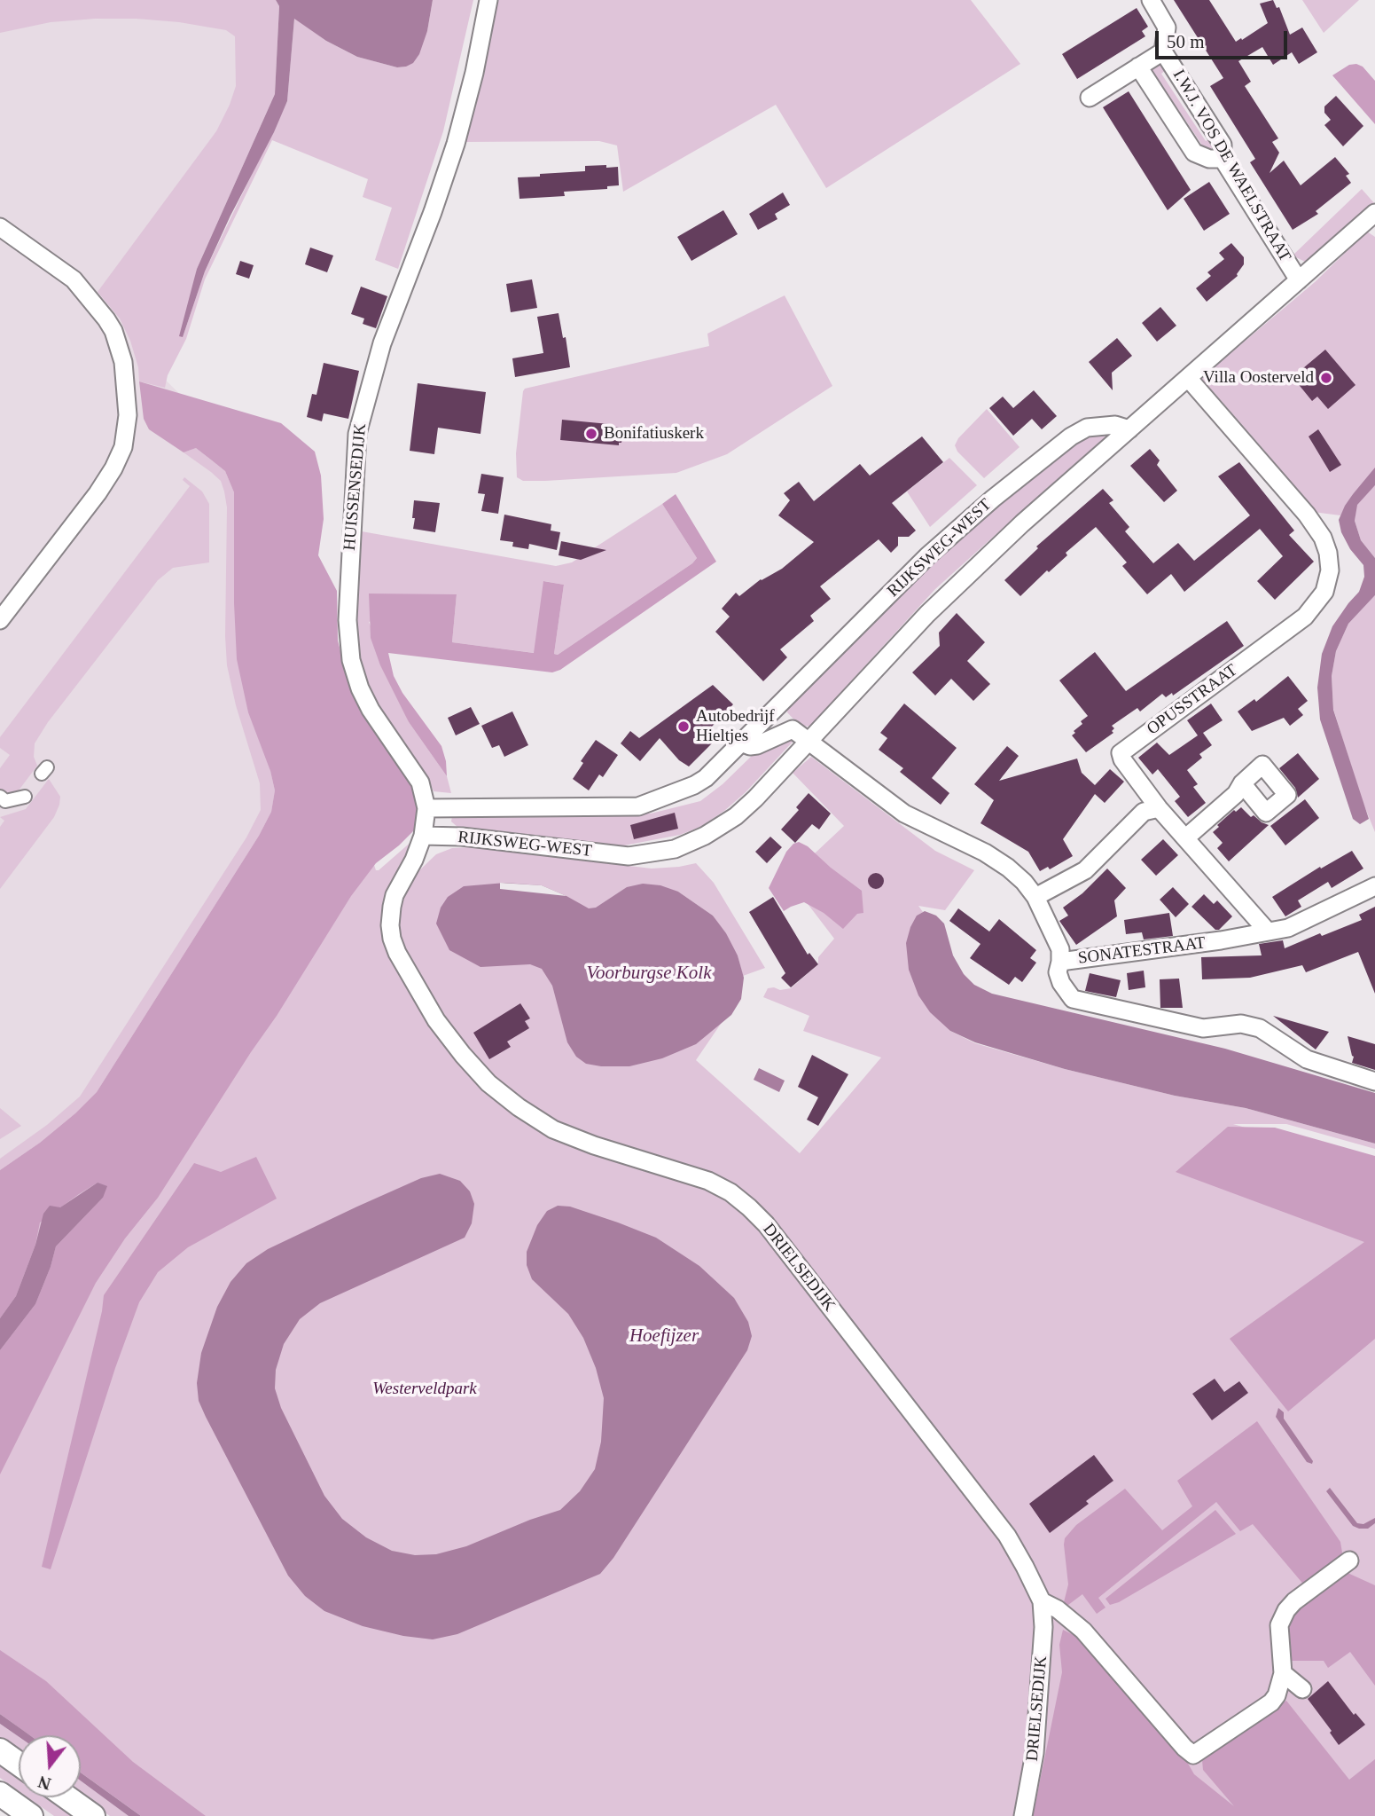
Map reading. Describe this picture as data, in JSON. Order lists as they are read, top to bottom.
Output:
{
  "streets": {
    "street": [
      "I.W.J. VOS DE WAELSTRAAT",
      "HUISSENSEDIJK",
      "RIJKSWEG-WEST",
      "OPUSSTRAAT",
      "SONATESTRAAT",
      "DRIELSEDIJK"
    ]
  },
  "crossings": [
    ["I.W.J. VOS DE WAELSTRAAT", "RIJKSWEG-WEST"],
    ["HUISSENSEDIJK", "RIJKSWEG-WEST"],
    ["HUISSENSEDIJK", "DRIELSEDIJK"],
    ["RIJKSWEG-WEST", "OPUSSTRAAT"],
    ["RIJKSWEG-WEST", "SONATESTRAAT"]
  ],
  "water": ["Voorburgse Kolk", "Hoefijzer"],
  "parks": ["Westerveldpark"],
  "places": ["Villa Oosterveld", "Bonifatiuskerk", "Autobedrijf Hieltjes"],
  "scale_bar": "50 m",
  "north": "bottom"
}
